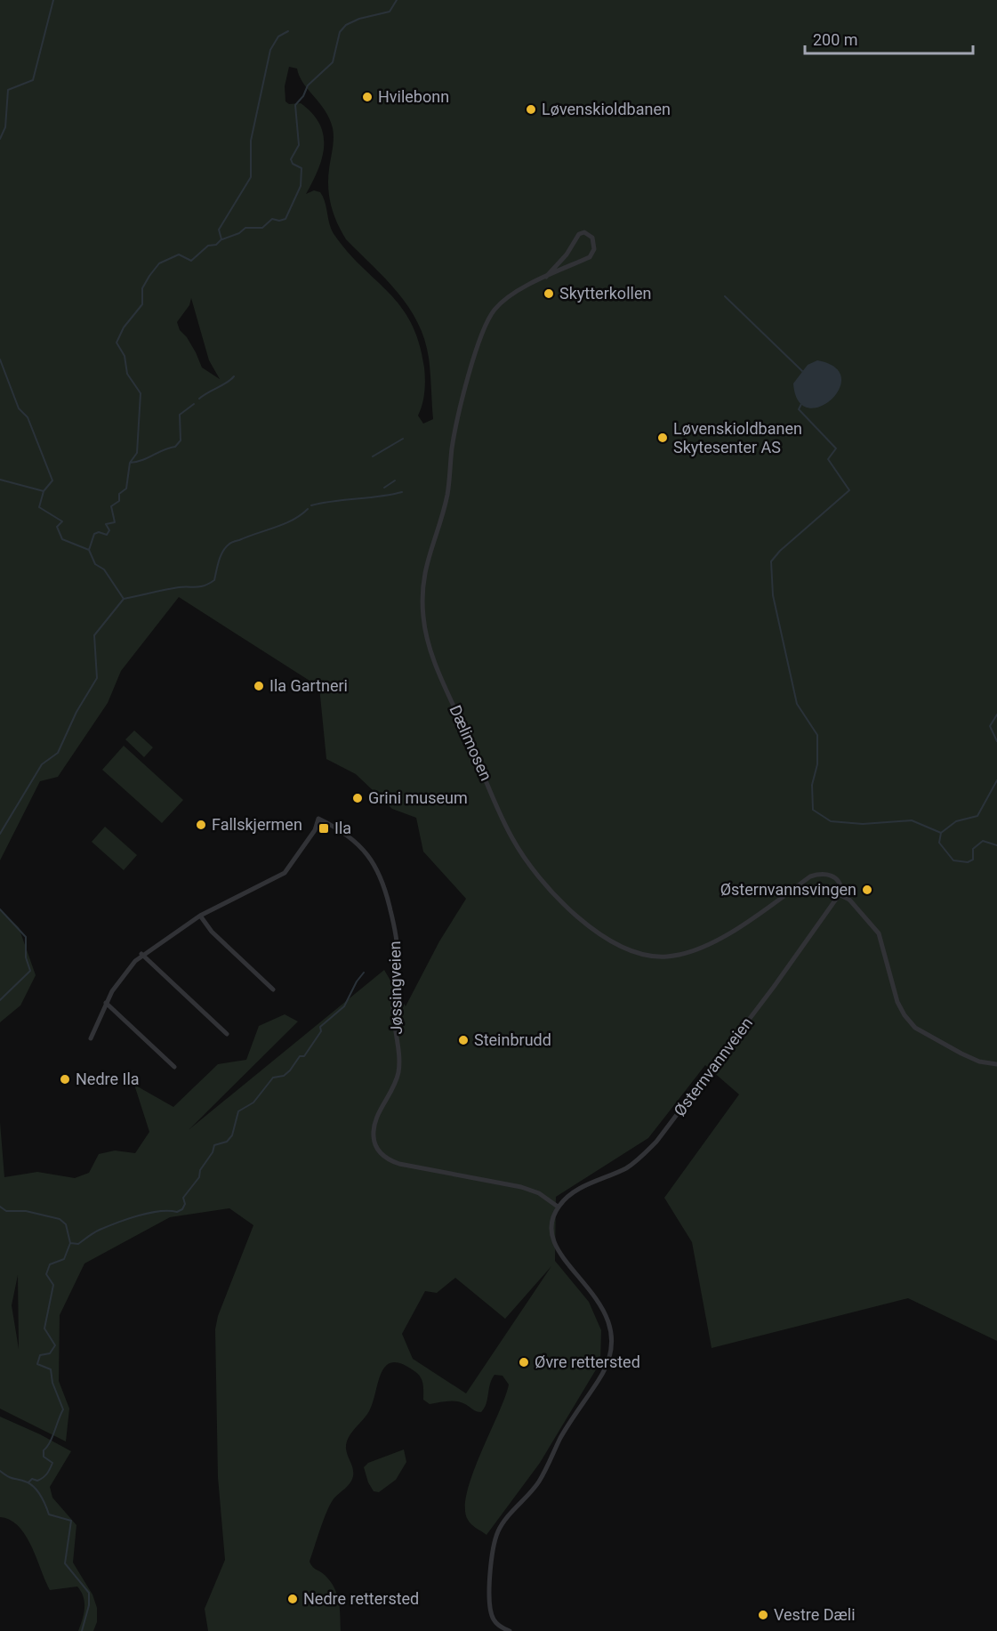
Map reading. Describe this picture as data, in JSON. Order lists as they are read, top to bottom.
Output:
{
  "streets": {
    "street": ["Dælimosen", "Jøssingveien", "Østernvannveien"]
  },
  "crossings": [
    ["Dælimosen", "Østernvannveien"],
    ["Jøssingveien", "Østernvannveien"]
  ],
  "places": {
    "other": [
      "Hvilebonn",
      "Løvenskioldbanen",
      "Skytterkollen",
      "Løvenskioldbanen Skytesenter AS",
      "Ila Gartneri",
      "Grini museum",
      "Fallskjermen",
      "Østernvannsvingen",
      "Steinbrudd",
      "Nedre Ila",
      "Øvre rettersted",
      "Nedre rettersted",
      "Vestre Dæli"
    ],
    "transit": ["Ila"]
  },
  "scale_bar": "200 m"
}
